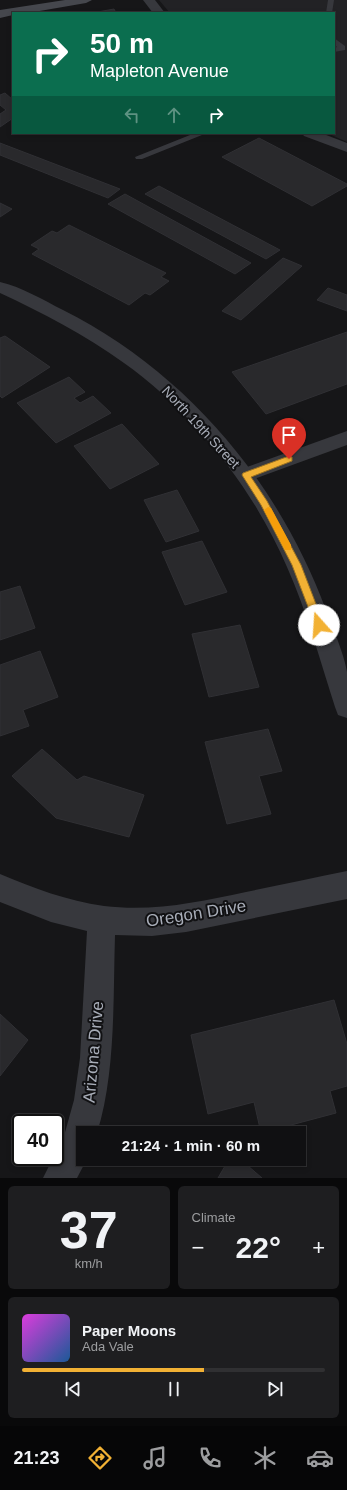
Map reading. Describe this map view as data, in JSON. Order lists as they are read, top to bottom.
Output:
{
  "streets": {
    "street": ["North 19th Street", "Oregon Drive", "Arizona Drive"]
  },
  "crossings": [
    ["Oregon Drive", "Arizona Drive"]
  ],
  "page": {
    "turn": ["50 m", "Mapleton Avenue"],
    "limit": "40",
    "trip": "21:24 · 1 min · 60 m",
    "tile": [
      ["37", "km/h"],
      "Climate"
    ],
    "heat": ["−", "22°", "+"],
    "song": ["Paper Moons", "Ada Vale"],
    "tabs": "21:23"
  }
}
